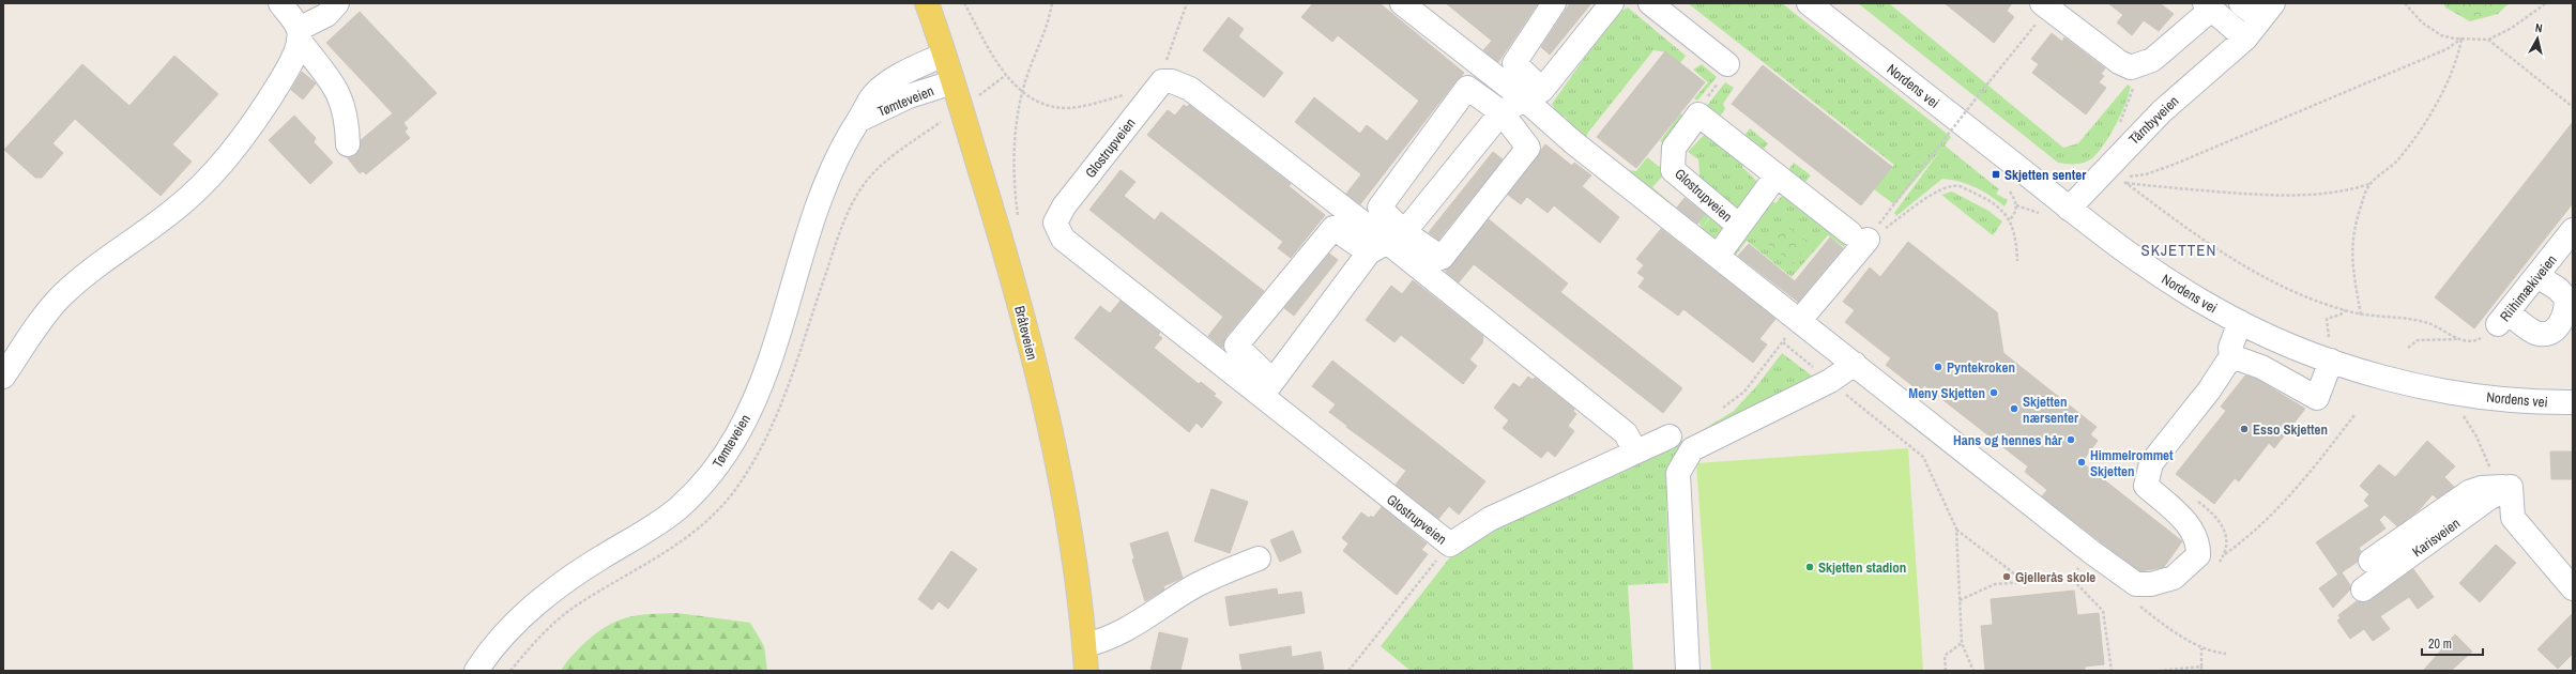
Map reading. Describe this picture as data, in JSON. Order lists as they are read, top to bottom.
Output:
{
  "streets": {
    "main road": ["Bråteveien"],
    "street": [
      "Nordens vei",
      "Tømteveien",
      "Tårnbyveien",
      "Glostrupveien",
      "Riihimækiveien",
      "Karisveien"
    ]
  },
  "crossings": [
    ["Nordens vei", "Tårnbyveien"],
    ["Tømteveien", "Bråteveien"]
  ],
  "districts": ["SKJETTEN"],
  "places": {
    "transit": ["Skjetten senter"],
    "other": [
      "Pyntekroken",
      "Meny Skjetten",
      "Skjetten nærsenter",
      "Esso Skjetten",
      "Hans og hennes hår",
      "Himmelrommet Skjetten",
      "Skjetten stadion",
      "Gjellerås skole"
    ]
  },
  "scale_bar": "20 m",
  "north": "top"
}
